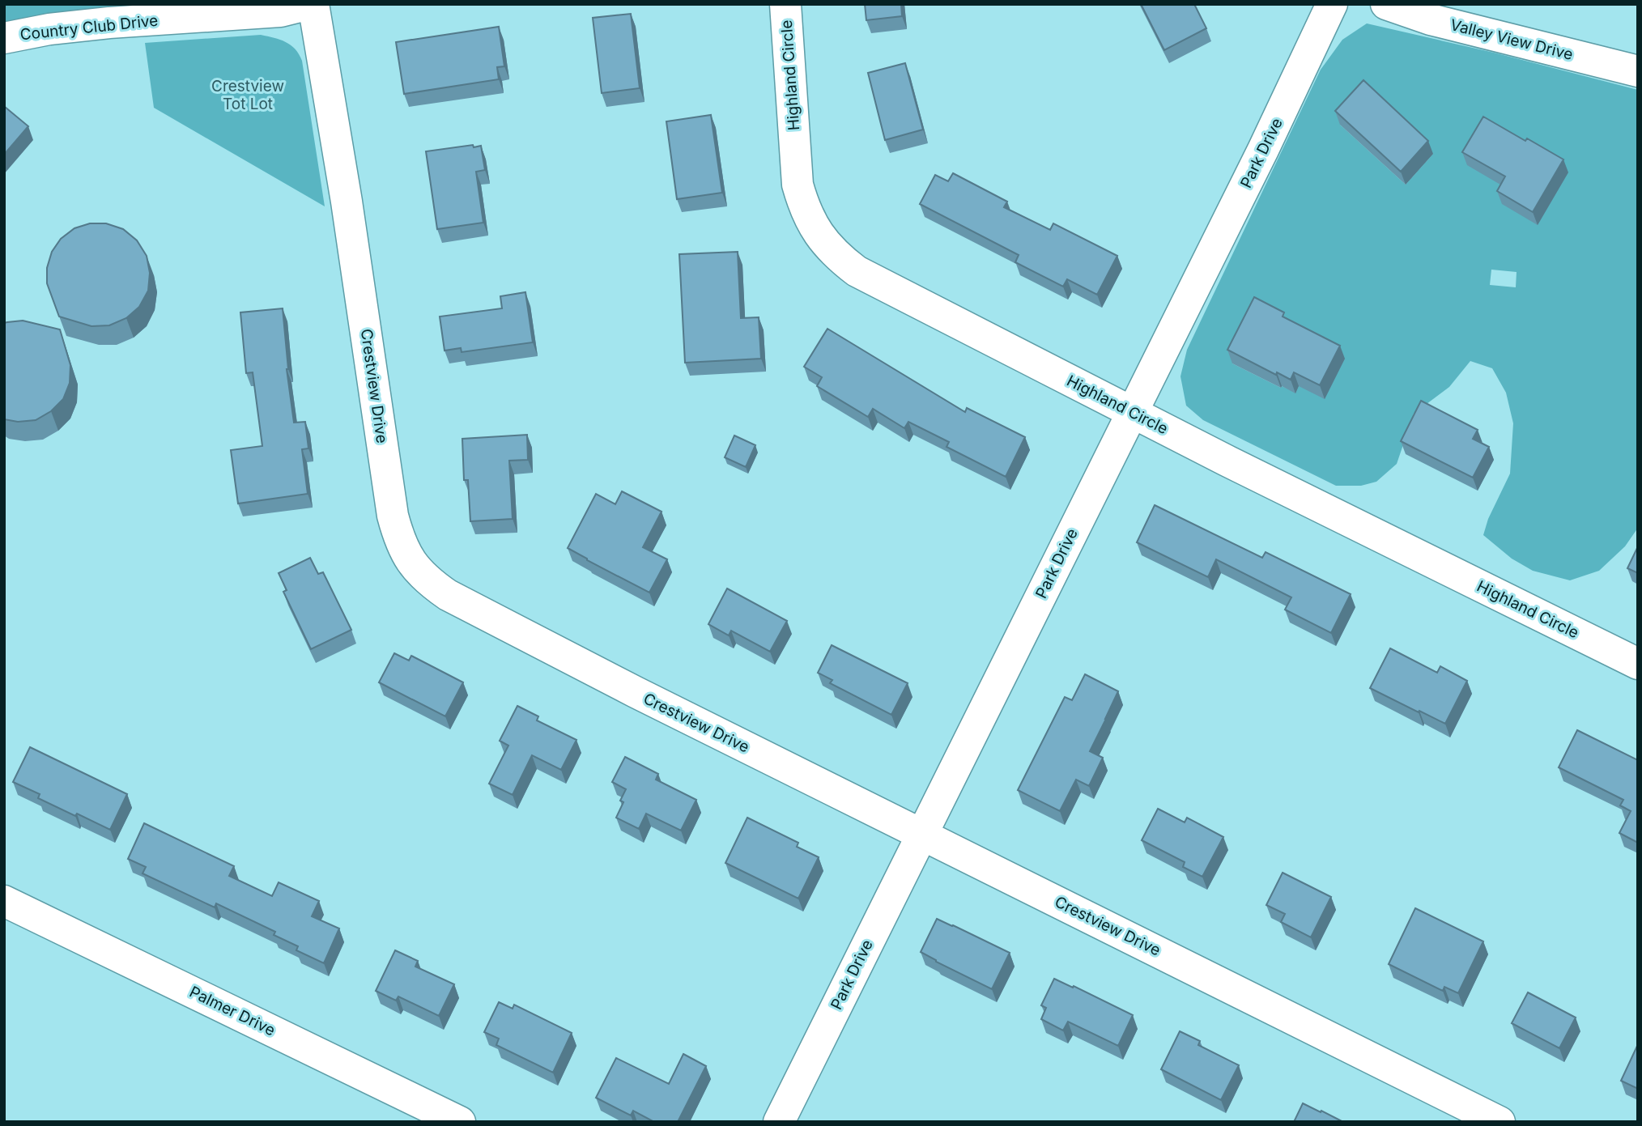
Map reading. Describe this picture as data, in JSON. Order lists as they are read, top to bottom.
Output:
{
  "streets": {
    "street": [
      "Country Club Drive",
      "Valley View Drive",
      "Highland Circle",
      "Park Drive",
      "Crestview Drive",
      "Palmer Drive"
    ]
  },
  "crossings": [
    ["Highland Circle", "Park Drive"],
    ["Park Drive", "Crestview Drive"]
  ],
  "parks": ["Crestview Tot Lot"]
}
